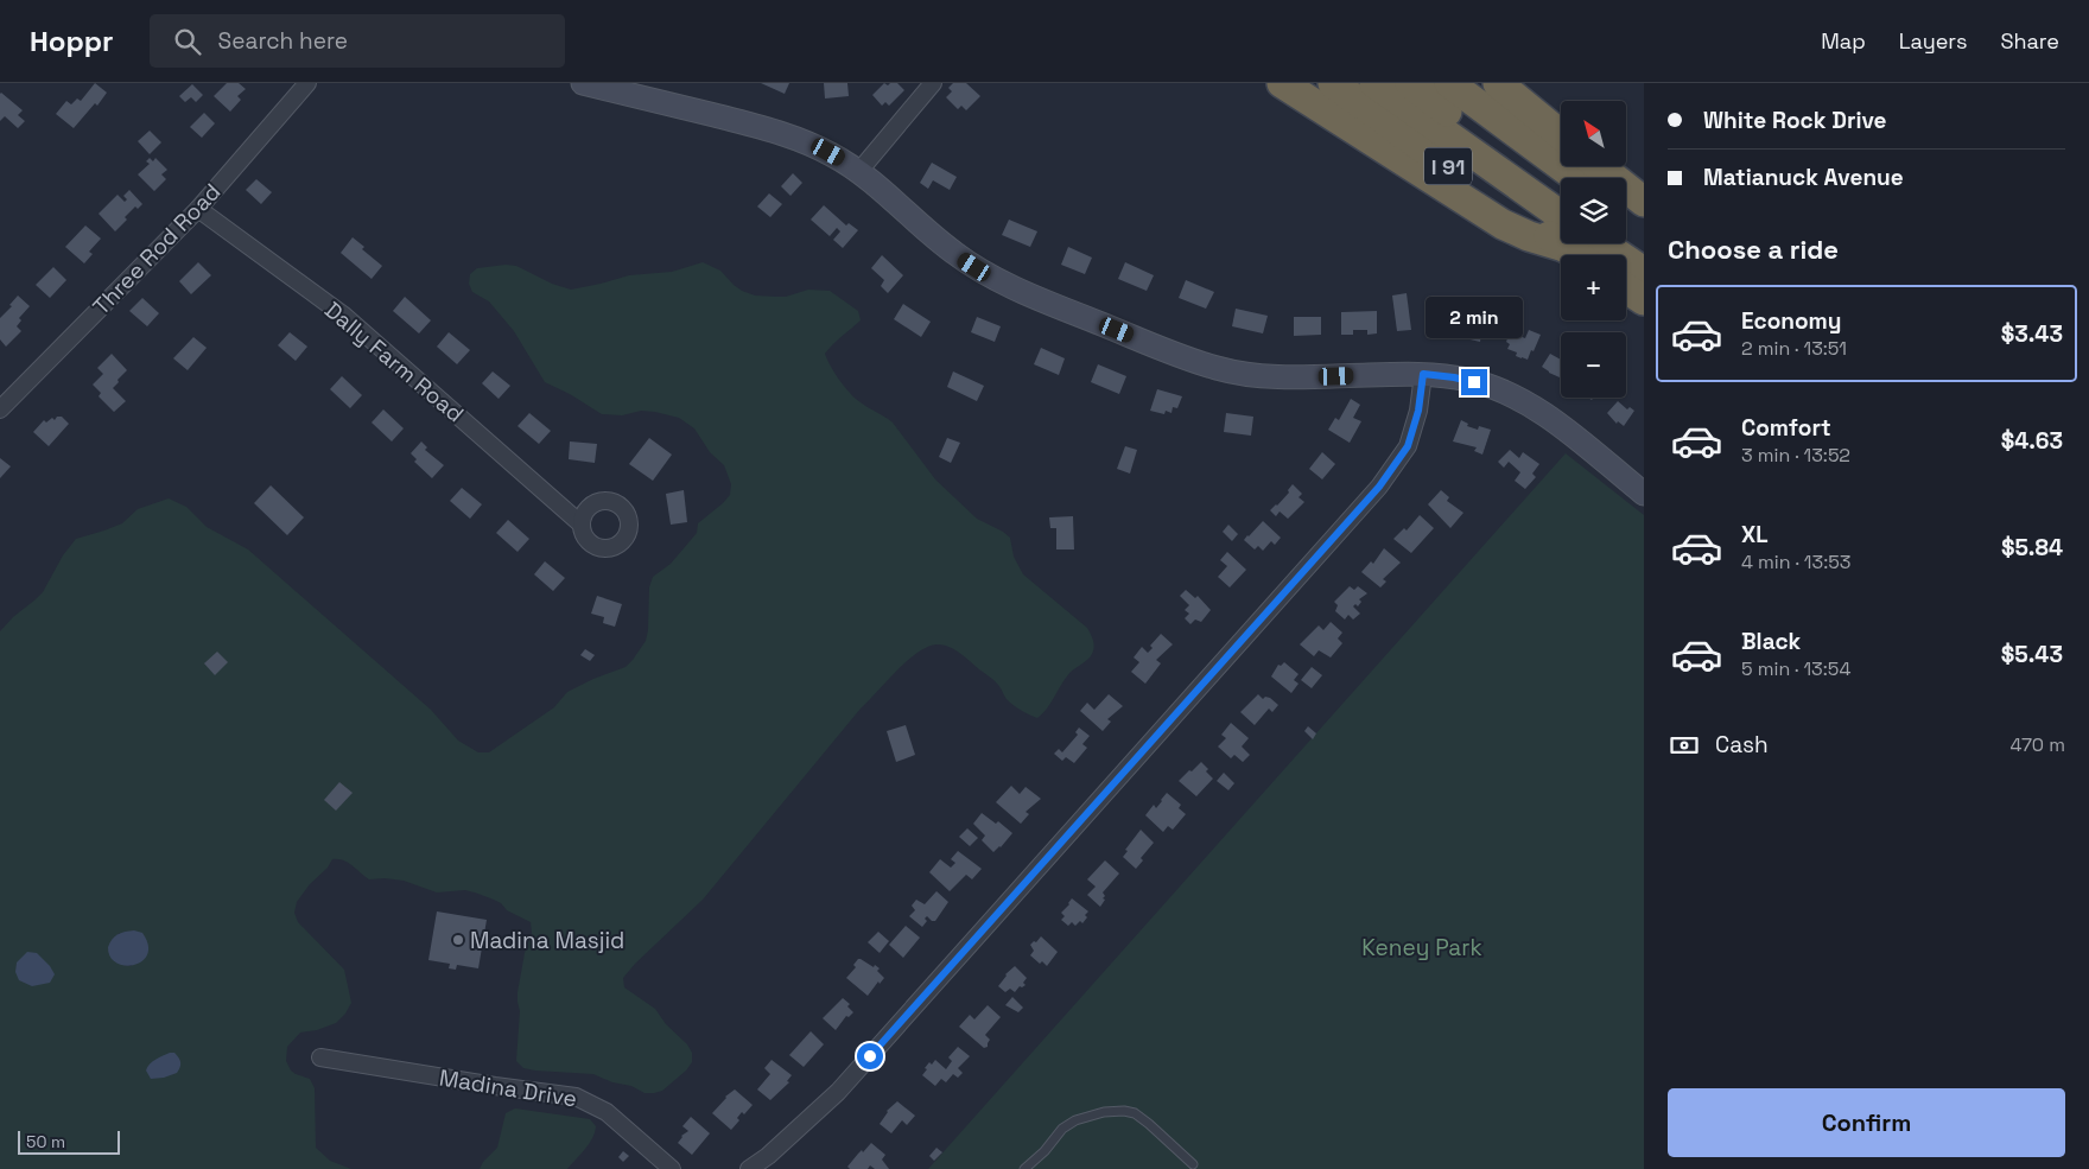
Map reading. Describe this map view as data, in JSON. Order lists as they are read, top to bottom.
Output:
{
  "streets": {
    "highway": ["I 91"],
    "street": ["Three Rod Road", "Dally Farm Road", "Madina Drive"]
  },
  "crossings": [
    ["Three Rod Road", "Dally Farm Road"]
  ],
  "parks": ["Keney Park"],
  "places": ["Madina Masjid"],
  "scale_bar": "50 m",
  "north": "top left",
  "page": {
    "header": "Hoppr",
    "search": "Search here",
    "nav": ["Map", "Layers", "Share"],
    "banner": ["White Rock Drive", "Matianuck Avenue"],
    "map_buttons": ["+", "−"],
    "heading": "Choose a ride",
    "list": [
      {
        "name": "Economy",
        "note": "2 min · 13:51",
        "value": "$3.43"
      },
      {
        "name": "Comfort",
        "note": "3 min · 13:52",
        "value": "$4.63"
      },
      {
        "name": "XL",
        "note": "4 min · 13:53",
        "value": "$5.84"
      },
      {
        "name": "Black",
        "note": "5 min · 13:54",
        "value": "$5.43"
      }
    ],
    "bubble": "2 min",
    "pay": ["Cash", "470 m"],
    "buttons": "Confirm",
    "scale": "50 m"
  }
}
